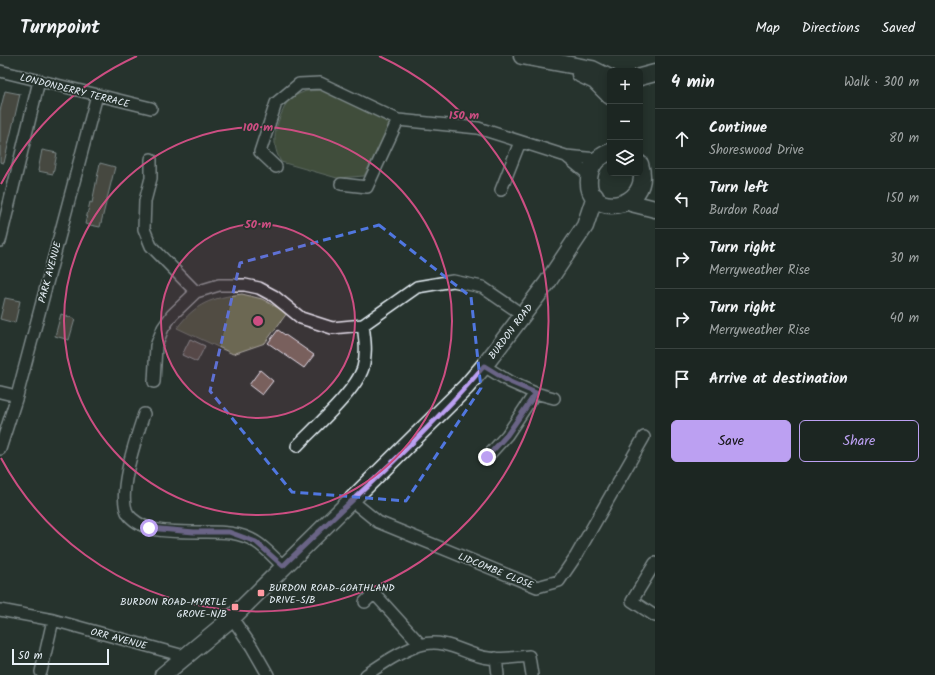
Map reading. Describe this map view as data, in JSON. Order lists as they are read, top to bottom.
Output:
{
  "streets": {
    "main road": ["BURDON ROAD"],
    "street": [
      "LONDONDERRY TERRACE",
      "PARK AVENUE",
      "LIDCOMBE CLOSE",
      "ORR AVENUE"
    ]
  },
  "crossings": [
    ["LONDONDERRY TERRACE", "PARK AVENUE"],
    ["BURDON ROAD", "LIDCOMBE CLOSE"],
    ["BURDON ROAD", "ORR AVENUE"]
  ],
  "places": {
    "transit": ["BURDON ROAD-GOATHLAND DRIVE-S/B", "BURDON ROAD-MYRTLE GROVE-N/B"]
  },
  "scale_bar": "50 m",
  "page": {
    "header": "Turnpoint",
    "nav": ["Map", "Directions", "Saved"],
    "heading": ["4 min", "Walk · 300 m"],
    "map_buttons": ["+", "−"],
    "list": [
      ["Continue", "Shoreswood Drive", "80 m"],
      ["Turn left", "Burdon Road", "150 m"],
      ["Turn right", "Merryweather Rise", "30 m"],
      ["Turn right", "Merryweather Rise", "40 m"],
      "Arrive at destination"
    ],
    "buttons": ["Save", "Share"],
    "scale": "50 m"
  },
  "rings": ["150 m", "100 m", "50 m"]
}
